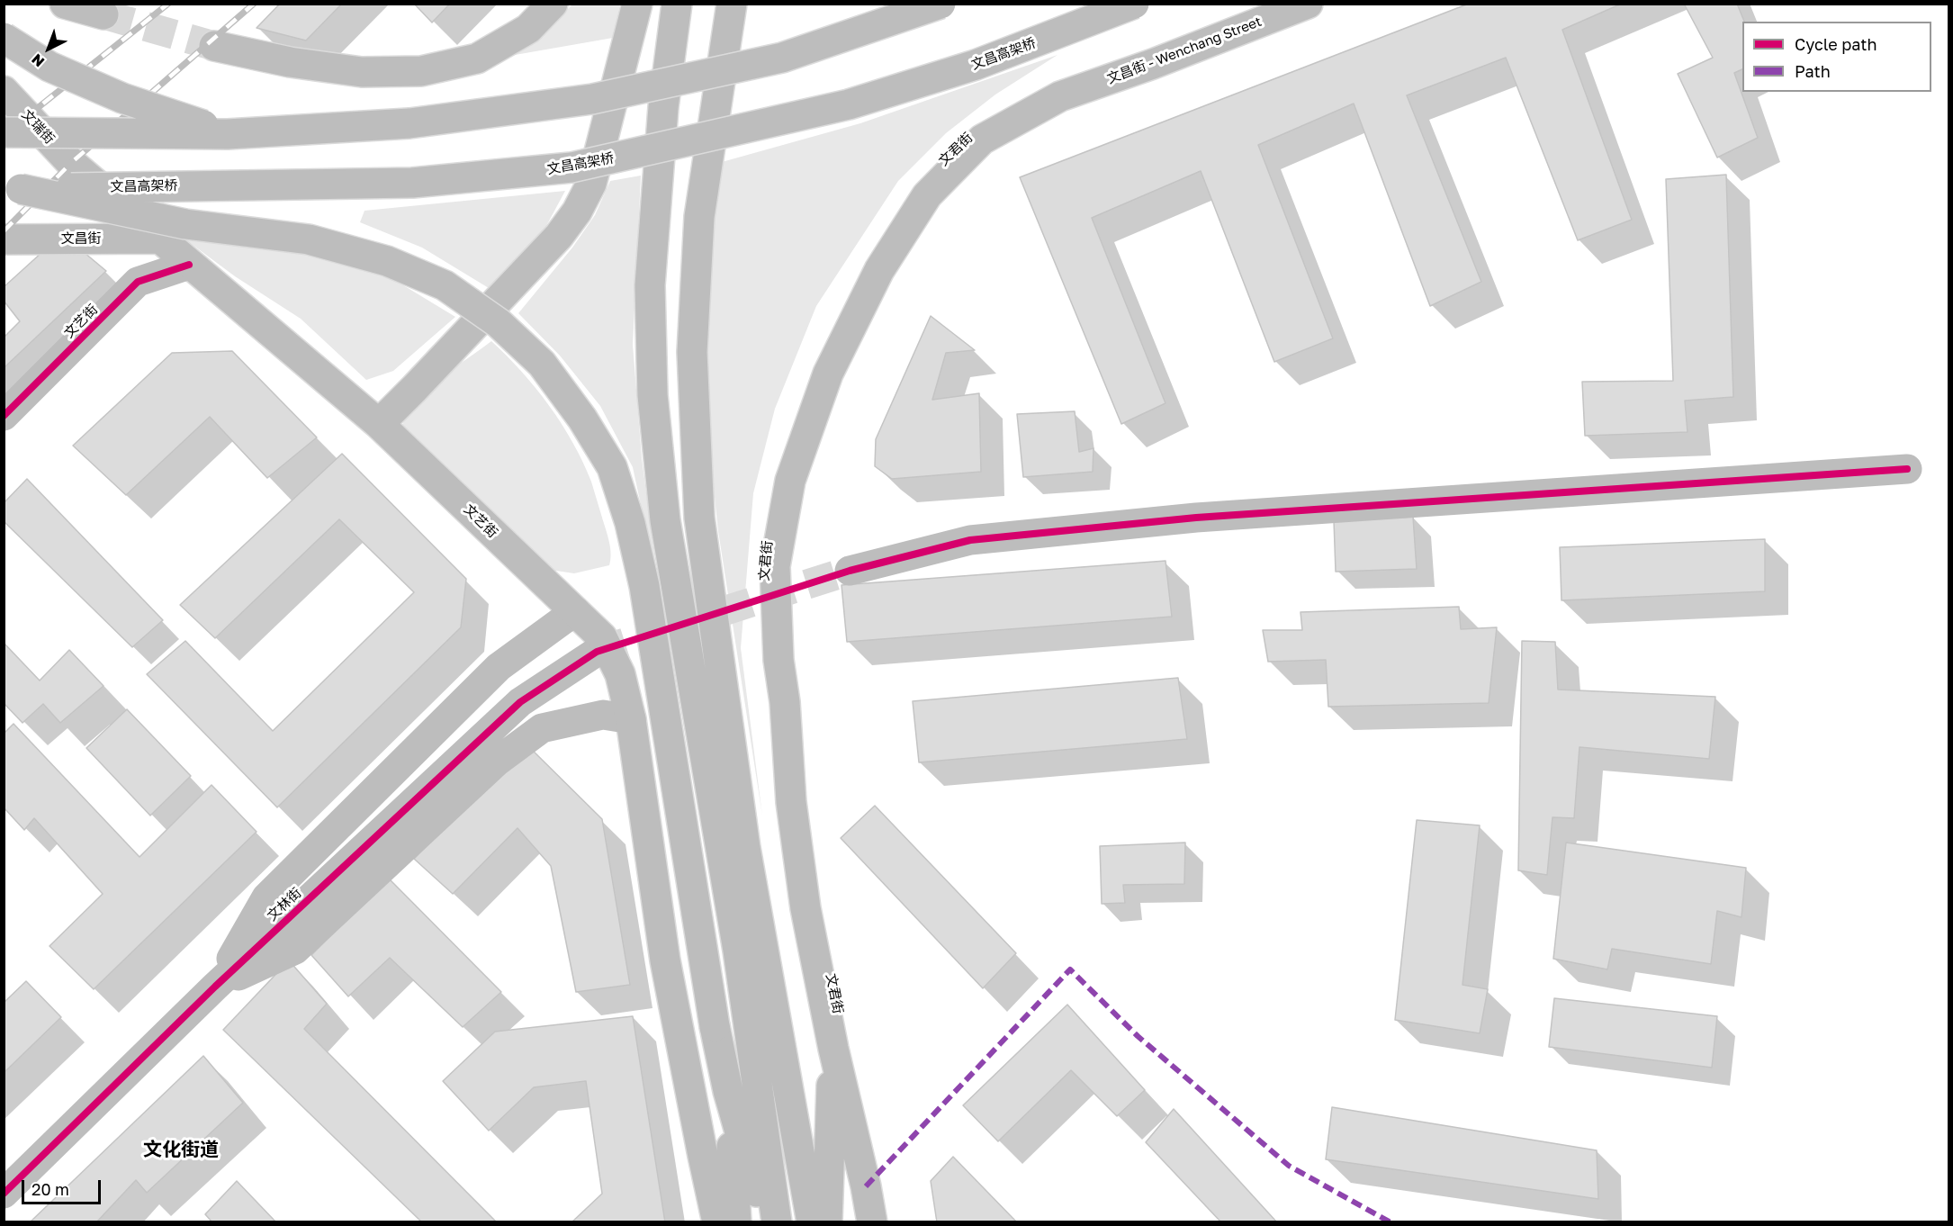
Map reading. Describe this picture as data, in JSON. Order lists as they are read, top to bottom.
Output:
{
  "streets": {
    "main road": [
      "文昌街 - Wenchang Street",
      "文昌高架桥",
      "文瑞街",
      "文君街",
      "文昌街",
      "文艺街",
      "文林街"
    ]
  },
  "crossings": [
    ["文昌街 - Wenchang Street", "文君街"],
    ["文瑞街", "文艺街"],
    ["文昌街", "文艺街"]
  ],
  "districts": ["文化街道"],
  "legend": ["Cycle path", "Path"],
  "scale_bar": "20 m",
  "north": "bottom left"
}
